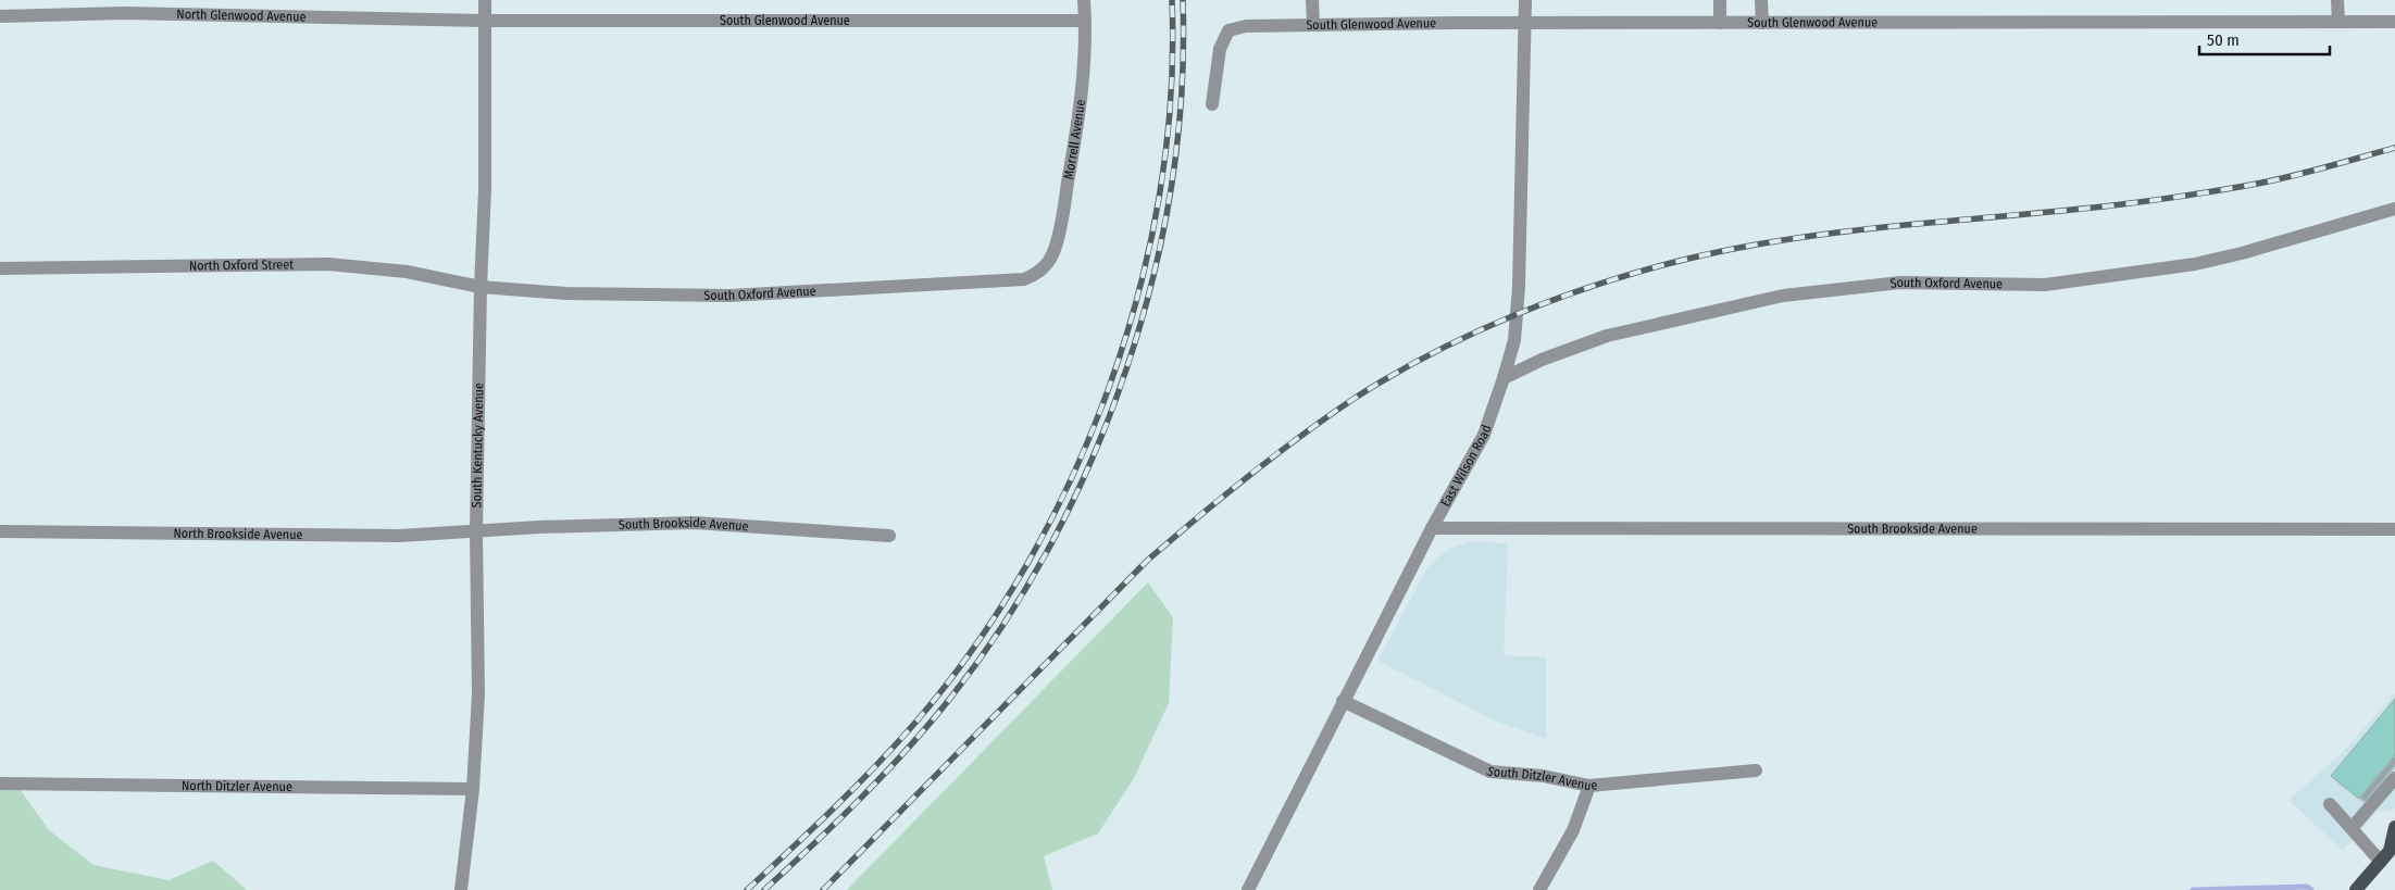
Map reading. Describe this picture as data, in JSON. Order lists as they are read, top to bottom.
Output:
{
  "streets": {
    "street": [
      "North Glenwood Avenue",
      "South Glenwood Avenue",
      "Morrell Avenue",
      "North Oxford Street",
      "South Oxford Avenue",
      "South Kentucky Avenue",
      "East Wilson Road",
      "South Brookside Avenue",
      "North Brookside Avenue",
      "South Ditzler Avenue",
      "North Ditzler Avenue"
    ]
  },
  "crossings": [
    ["North Glenwood Avenue", "South Glenwood Avenue"],
    ["North Glenwood Avenue", "South Kentucky Avenue"],
    ["South Glenwood Avenue", "Morrell Avenue"],
    ["South Glenwood Avenue", "South Kentucky Avenue"],
    ["South Glenwood Avenue", "East Wilson Road"],
    ["Morrell Avenue", "South Oxford Avenue"],
    ["North Oxford Street", "South Oxford Avenue"],
    ["North Oxford Street", "South Kentucky Avenue"],
    ["South Oxford Avenue", "South Kentucky Avenue"],
    ["South Oxford Avenue", "East Wilson Road"],
    ["South Kentucky Avenue", "South Brookside Avenue"],
    ["South Kentucky Avenue", "North Brookside Avenue"],
    ["South Kentucky Avenue", "North Ditzler Avenue"],
    ["East Wilson Road", "South Brookside Avenue"],
    ["East Wilson Road", "South Ditzler Avenue"],
    ["South Brookside Avenue", "North Brookside Avenue"]
  ],
  "scale_bar": "50 m"
}
